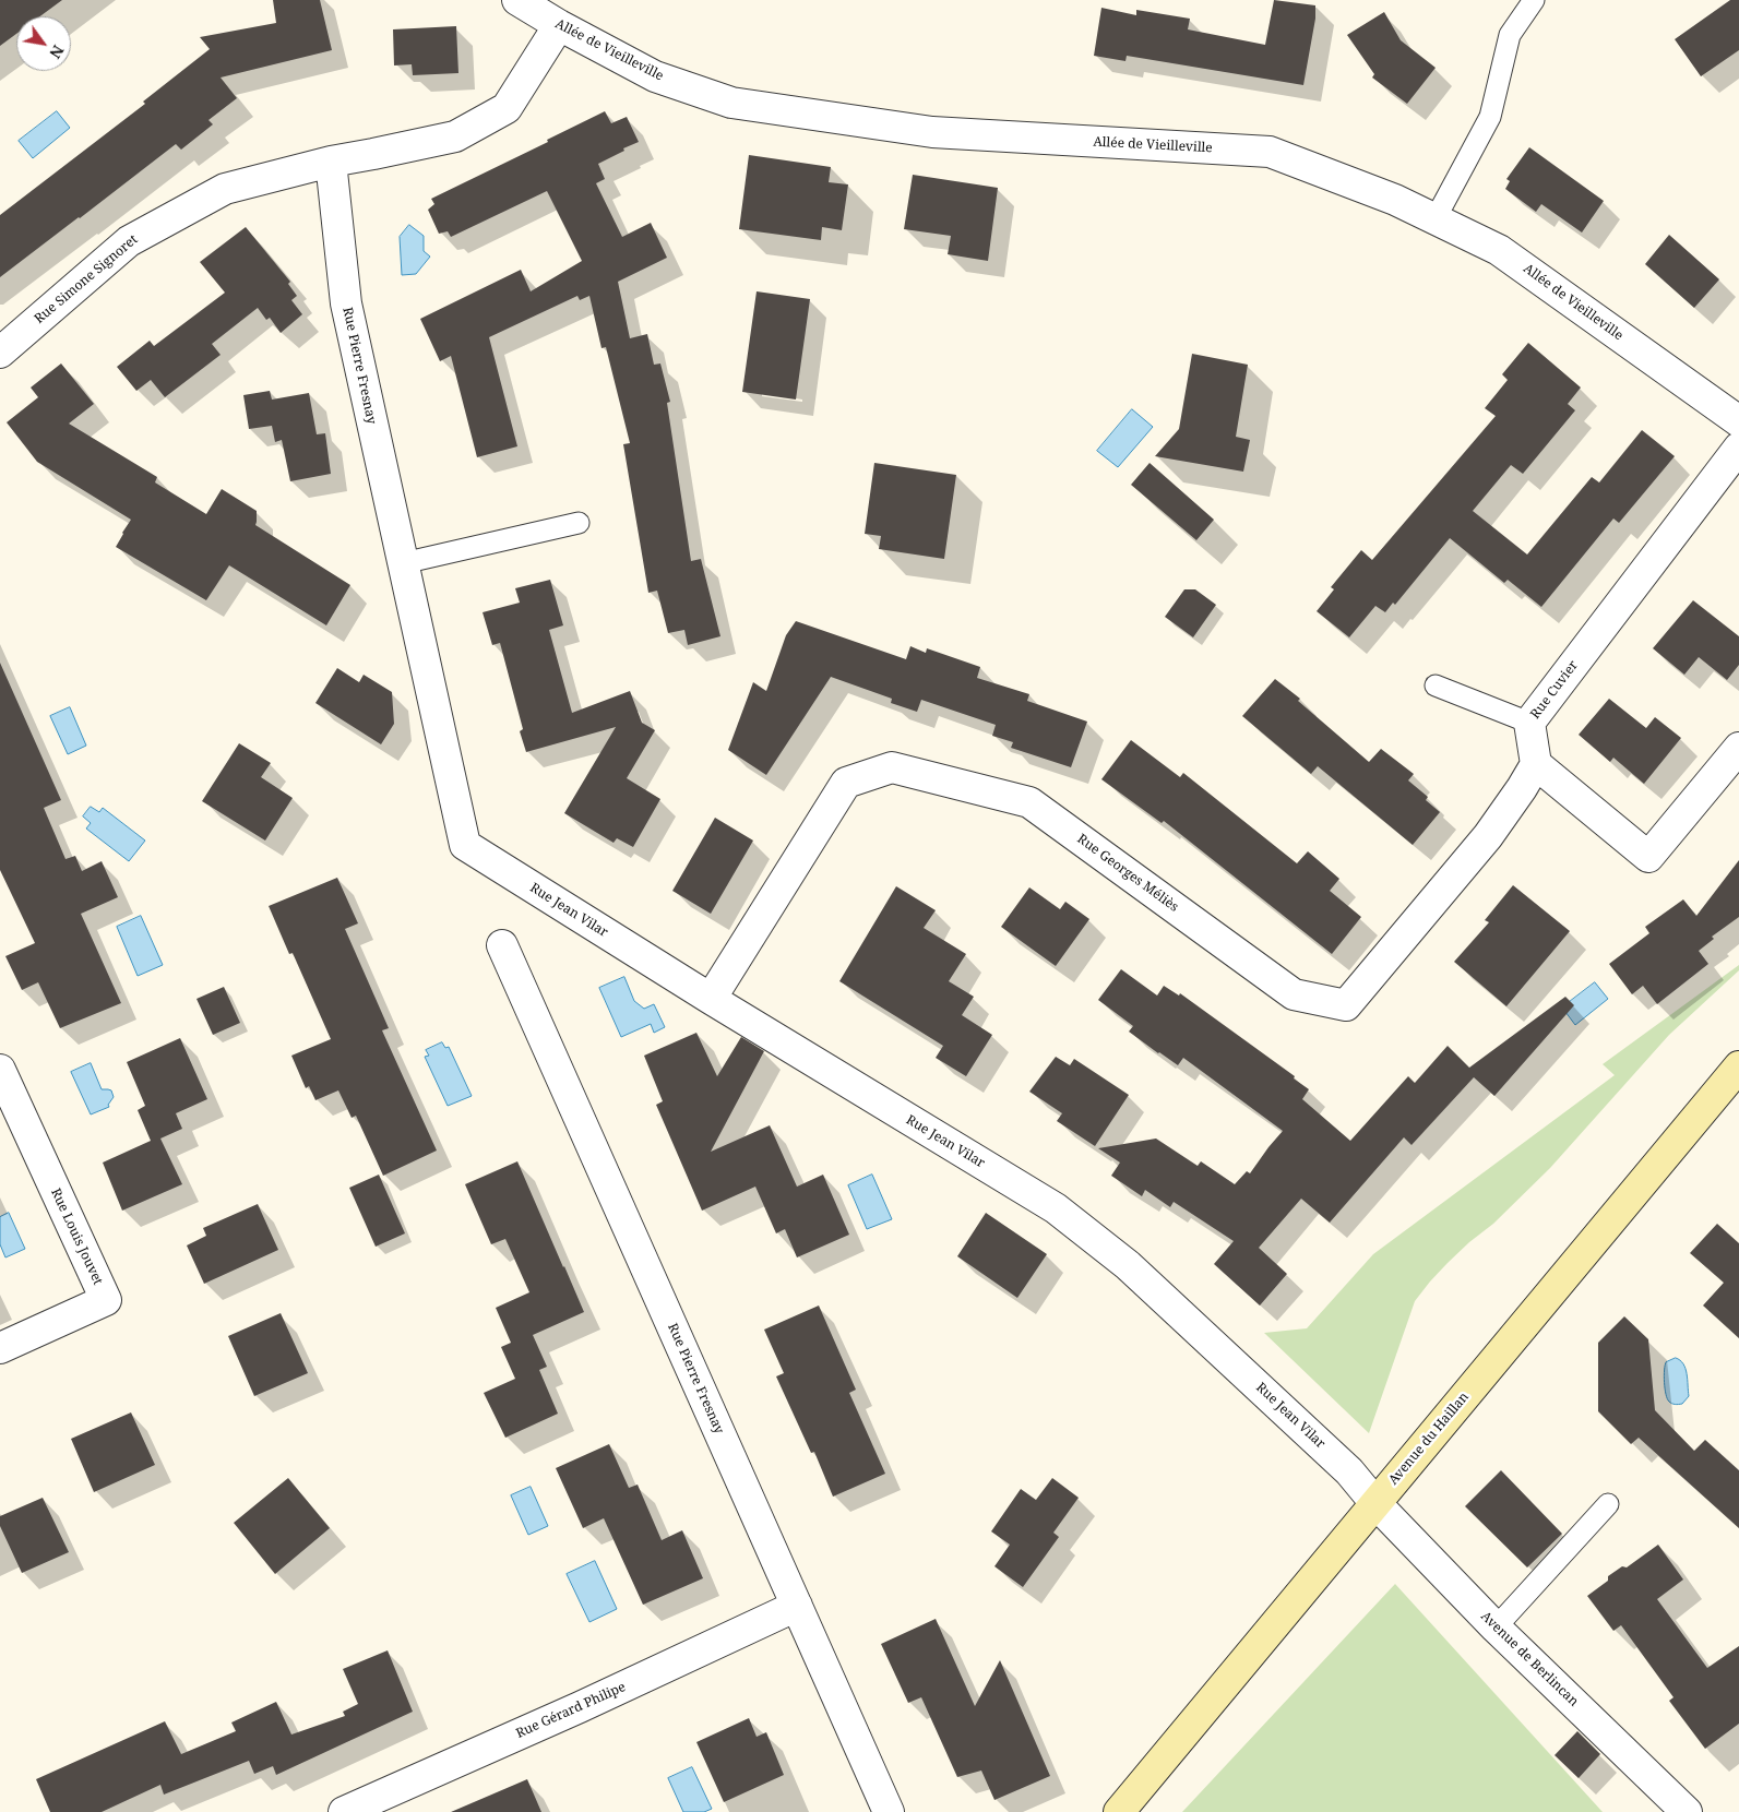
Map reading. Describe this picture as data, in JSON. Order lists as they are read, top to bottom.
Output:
{
  "streets": {
    "street": [
      "Allée de Vieilleville",
      "Rue Simone Signoret",
      "Rue Pierre Fresnay",
      "Rue Cuvier",
      "Rue Georges Méliès",
      "Rue Jean Vilar",
      "Rue Louis Jouvet",
      "Avenue du Haillan",
      "Avenue de Berlincan",
      "Rue Gérard Philipe"
    ]
  },
  "crossings": [
    ["Rue Simone Signoret", "Rue Pierre Fresnay"],
    ["Rue Pierre Fresnay", "Rue Jean Vilar"],
    ["Rue Pierre Fresnay", "Rue Gérard Philipe"],
    ["Rue Cuvier", "Rue Georges Méliès"],
    ["Rue Georges Méliès", "Rue Jean Vilar"],
    ["Rue Jean Vilar", "Avenue du Haillan"],
    ["Rue Jean Vilar", "Avenue de Berlincan"],
    ["Avenue du Haillan", "Avenue de Berlincan"]
  ],
  "north": "bottom right"
}
